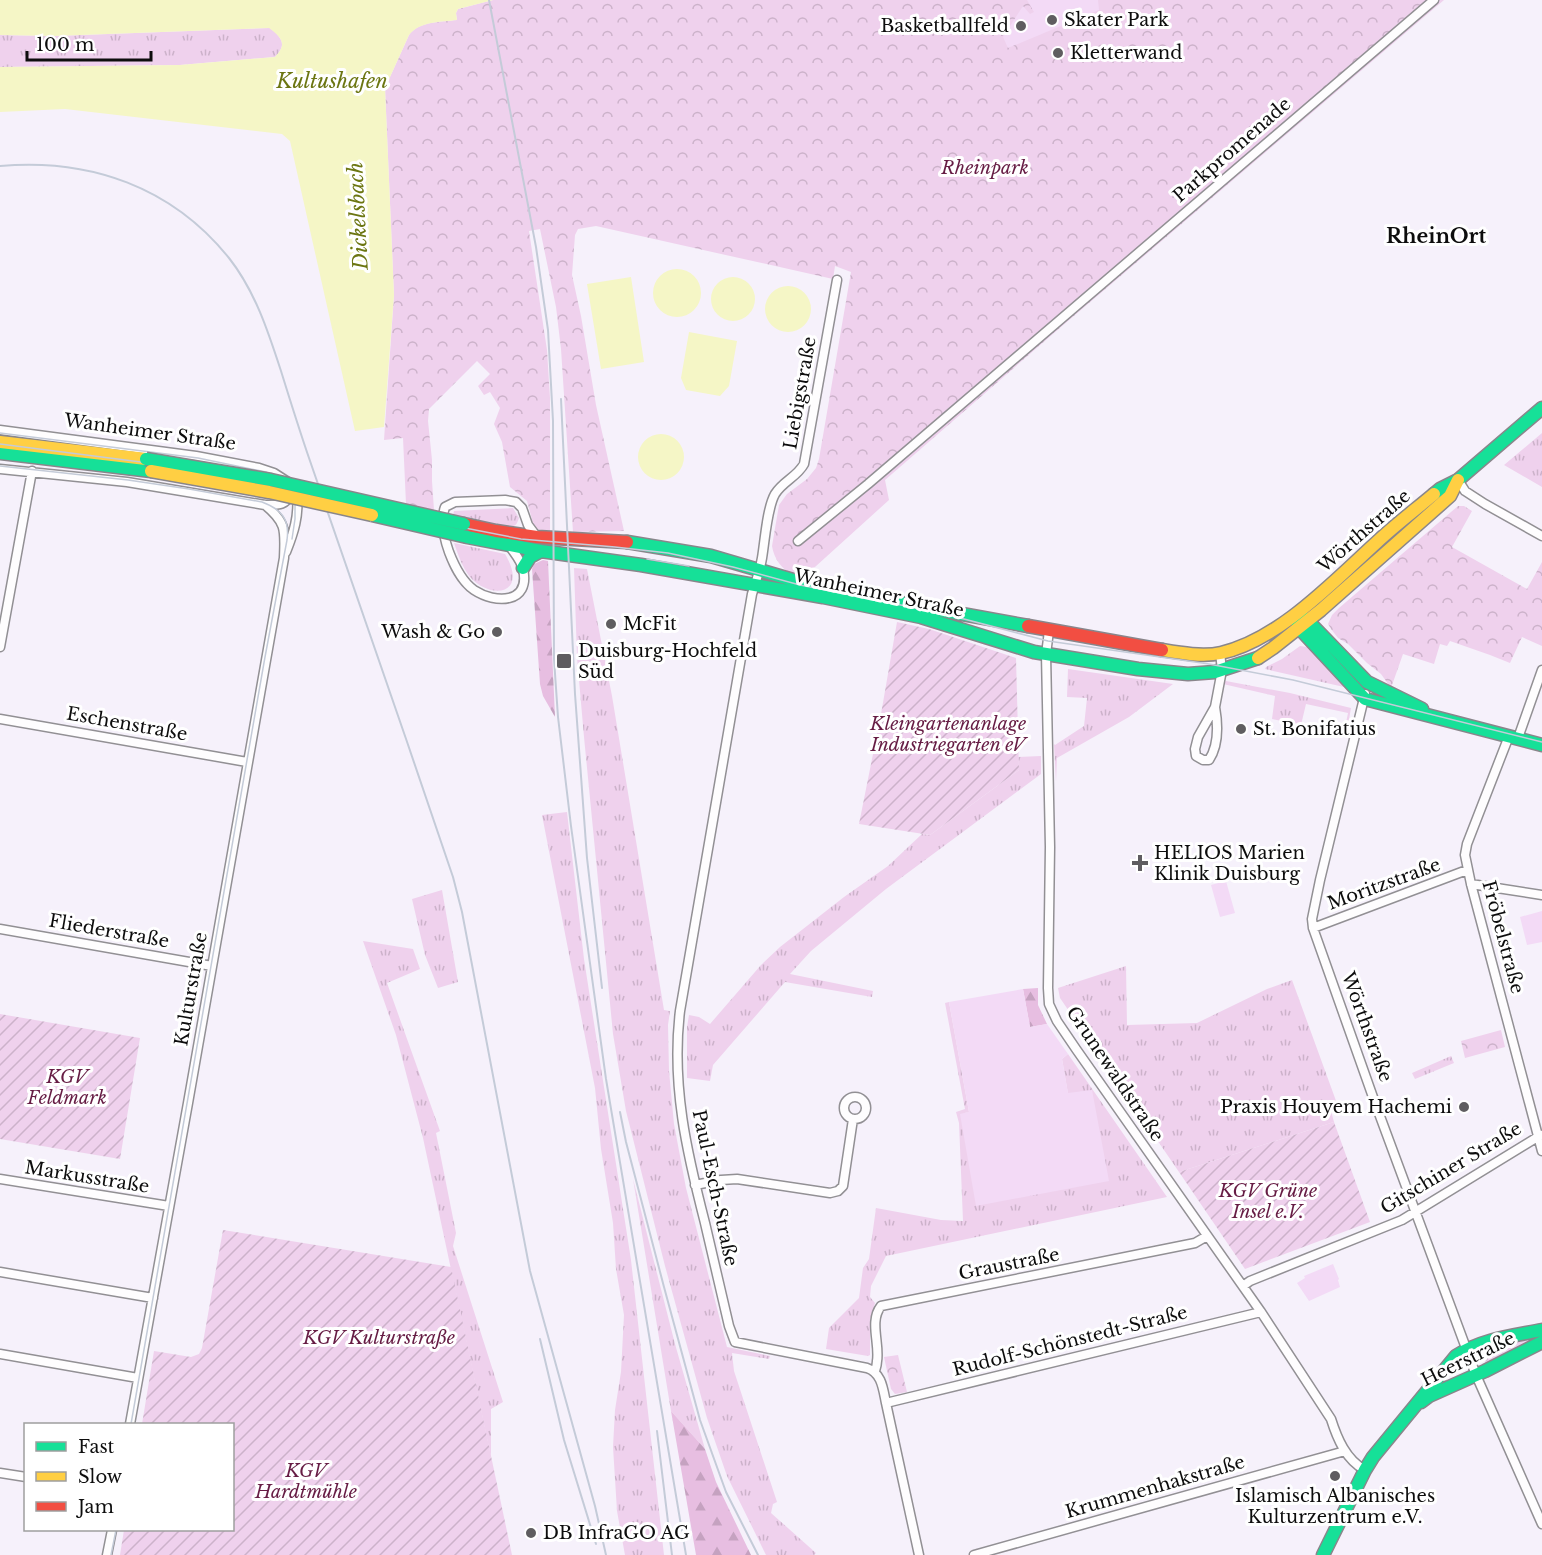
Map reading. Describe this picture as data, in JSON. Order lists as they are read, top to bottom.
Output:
{
  "streets": {
    "street": [
      "Parkpromenade",
      "Liebigstraße",
      "Wanheimer Straße",
      "Wörthstraße",
      "Eschenstraße",
      "Moritzstraße",
      "Fliederstraße",
      "Fröbelstraße",
      "Kulturstraße",
      "Grunewaldstraße",
      "Gitschiner Straße",
      "Markusstraße",
      "Paul-Esch-Straße",
      "Graustraße",
      "Rudolf-Schönstedt-Straße",
      "Heerstraße",
      "Krummenhakstraße"
    ]
  },
  "crossings": [
    ["Liebigstraße", "Wanheimer Straße"],
    ["Liebigstraße", "Paul-Esch-Straße"],
    ["Wanheimer Straße", "Wörthstraße"],
    ["Wanheimer Straße", "Grunewaldstraße"],
    ["Wanheimer Straße", "Paul-Esch-Straße"],
    ["Wörthstraße", "Moritzstraße"],
    ["Wörthstraße", "Gitschiner Straße"],
    ["Wörthstraße", "Heerstraße"],
    ["Eschenstraße", "Kulturstraße"],
    ["Moritzstraße", "Fröbelstraße"],
    ["Fliederstraße", "Kulturstraße"],
    ["Fröbelstraße", "Gitschiner Straße"],
    ["Kulturstraße", "Markusstraße"],
    ["Grunewaldstraße", "Gitschiner Straße"],
    ["Grunewaldstraße", "Graustraße"],
    ["Grunewaldstraße", "Rudolf-Schönstedt-Straße"],
    ["Grunewaldstraße", "Heerstraße"],
    ["Grunewaldstraße", "Krummenhakstraße"],
    ["Paul-Esch-Straße", "Graustraße"]
  ],
  "districts": ["RheinOrt"],
  "water": ["Kultushafen", "Dickelsbach"],
  "parks": [
    "Rheinpark",
    "Kleingartenanlage Industriegarten eV",
    "KGV Feldmark",
    "KGV Grüne Insel e.V.",
    "KGV Kulturstraße",
    "KGV Hardtmühle"
  ],
  "places": {
    "other": [
      "Skater Park",
      "Basketballfeld",
      "Kletterwand",
      "McFit",
      "Wash & Go",
      "St. Bonifatius",
      "Praxis Houyem Hachemi",
      "Islamisch Albanisches Kulturzentrum e.V.",
      "DB InfraGO AG"
    ],
    "transit": ["Duisburg-Hochfeld Süd"],
    "health": ["HELIOS Marien Klinik Duisburg"]
  },
  "legend": ["Fast", "Slow", "Jam"],
  "scale_bar": "100 m"
}
